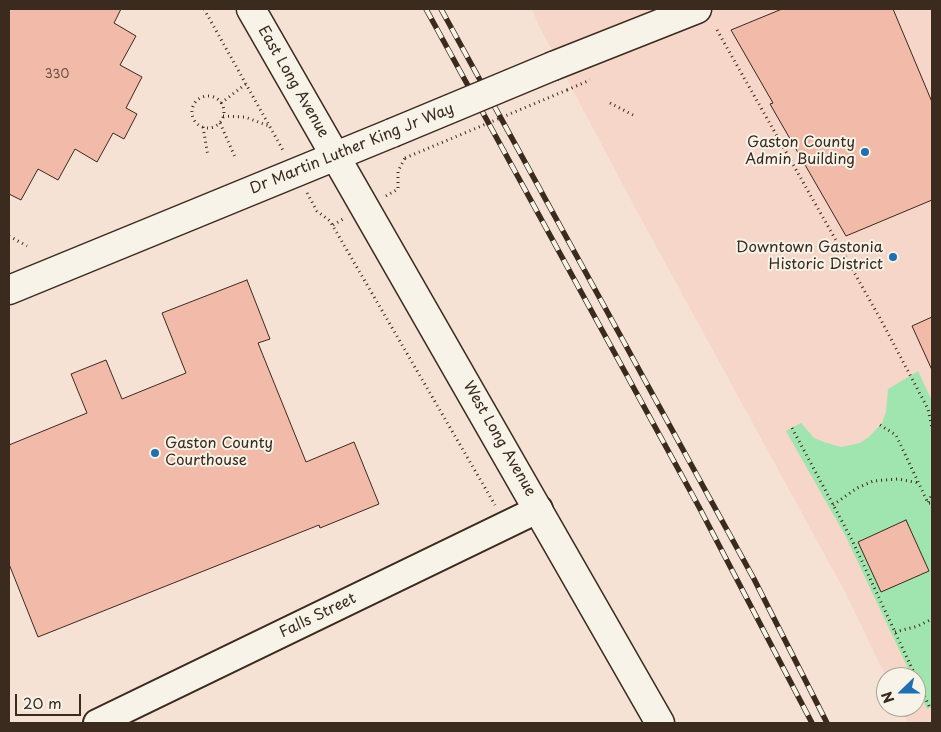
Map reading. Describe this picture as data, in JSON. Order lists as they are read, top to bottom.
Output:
{
  "streets": {
    "main road": ["East Long Avenue", "Dr Martin Luther King Jr Way", "West Long Avenue"],
    "street": ["Falls Street"]
  },
  "crossings": [
    ["East Long Avenue", "Dr Martin Luther King Jr Way"],
    ["East Long Avenue", "West Long Avenue"],
    ["Dr Martin Luther King Jr Way", "West Long Avenue"],
    ["West Long Avenue", "Falls Street"]
  ],
  "places": ["Gaston County Admin Building", "Downtown Gastonia Historic District", "Gaston County Courthouse"],
  "house_numbers": ["330"],
  "scale_bar": "20 m",
  "north": "left"
}
